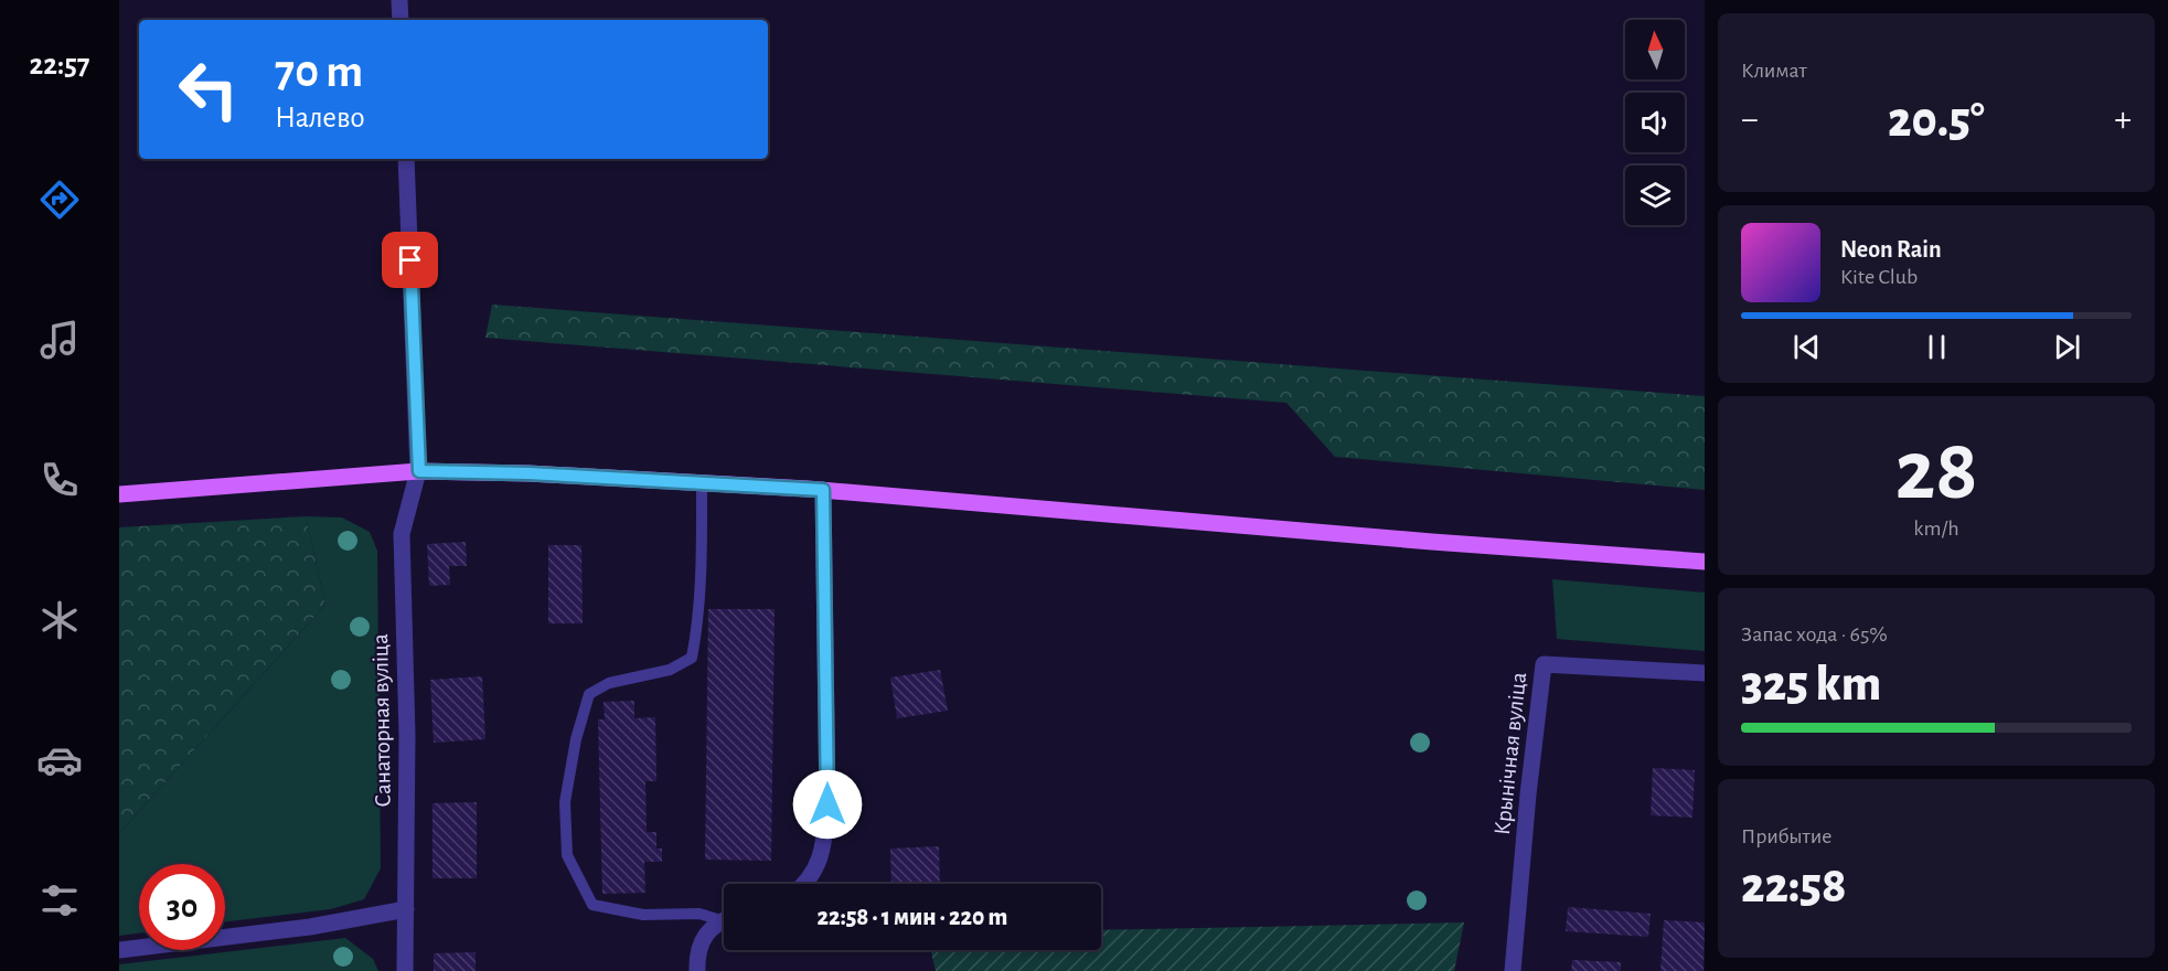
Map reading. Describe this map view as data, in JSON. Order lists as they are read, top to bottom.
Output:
{
  "streets": {
    "street": ["Санаторная вуліца", "Крынічная вуліца"]
  },
  "north": "top",
  "page": {
    "tabs": "22:57",
    "tile": [
      "Климат",
      ["28", "km/h"],
      ["Запас хода · 65%", "325 km"],
      ["Прибытие", "22:58"]
    ],
    "turn": ["70 m", "Налево"],
    "heat": ["−", "20.5°", "+"],
    "song": ["Neon Rain", "Kite Club"],
    "limit": "30",
    "trip": "22:58 · 1 мин · 220 m"
  }
}
